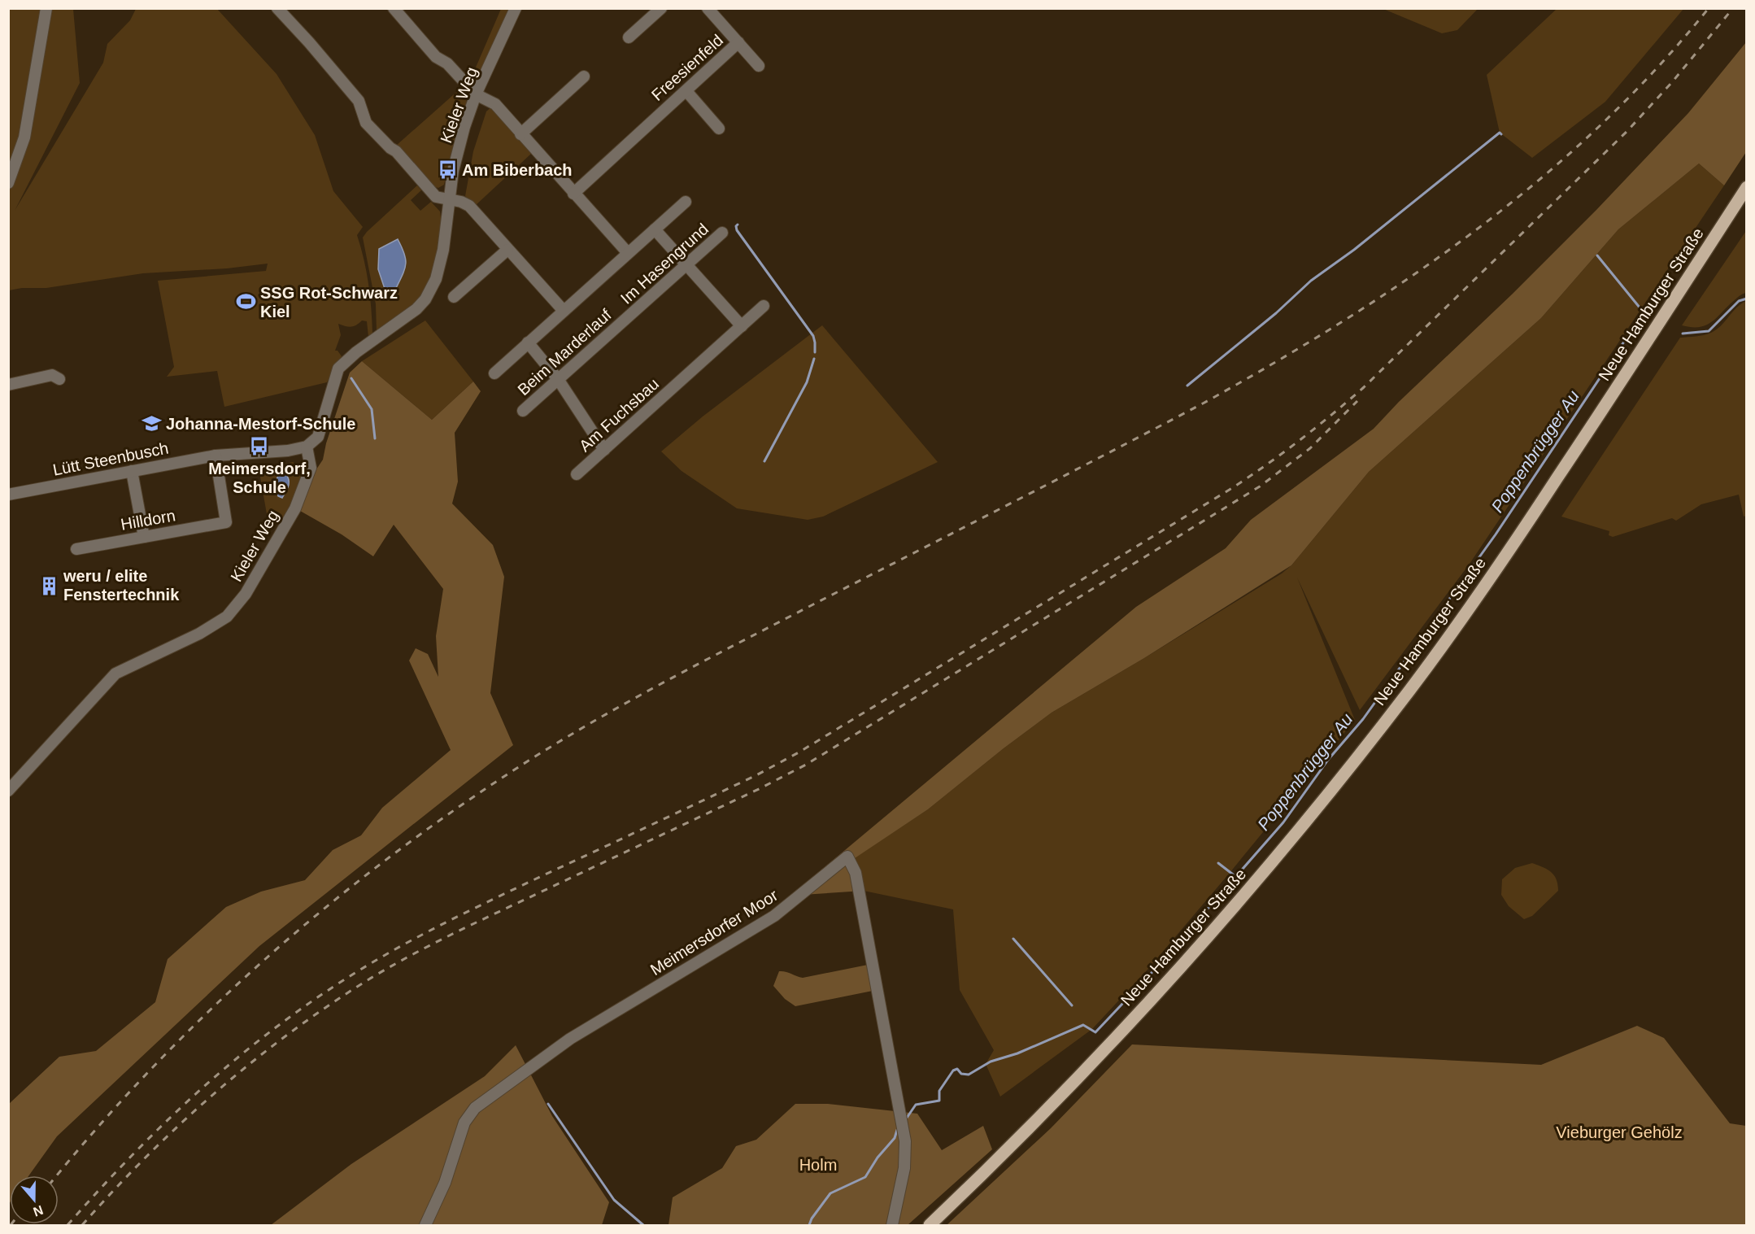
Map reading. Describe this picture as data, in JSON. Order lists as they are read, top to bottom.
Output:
{
  "streets": {
    "main road": ["Neue Hamburger Straße"],
    "street": [
      "Freesienfeld",
      "Kieler Weg",
      "Im Hasengrund",
      "Beim Marderlauf",
      "Am Fuchsbau",
      "Lütt Steenbusch",
      "Hilldorn",
      "Meimersdorfer Moor"
    ]
  },
  "crossings": [
    ["Kieler Weg", "Lütt Steenbusch"],
    ["Im Hasengrund", "Beim Marderlauf"],
    ["Lütt Steenbusch", "Hilldorn"]
  ],
  "water": ["Poppenbrügger Au"],
  "parks": ["Vieburger Gehölz", "Holm"],
  "places": {
    "bus stop": ["Am Biberbach", "Meimersdorf, Schule"],
    "sports": ["SSG Rot-Schwarz Kiel"],
    "school or university": ["Johanna-Mestorf-Schule"],
    "building": ["weru / elite Fenstertechnik"]
  },
  "north": "bottom"
}
